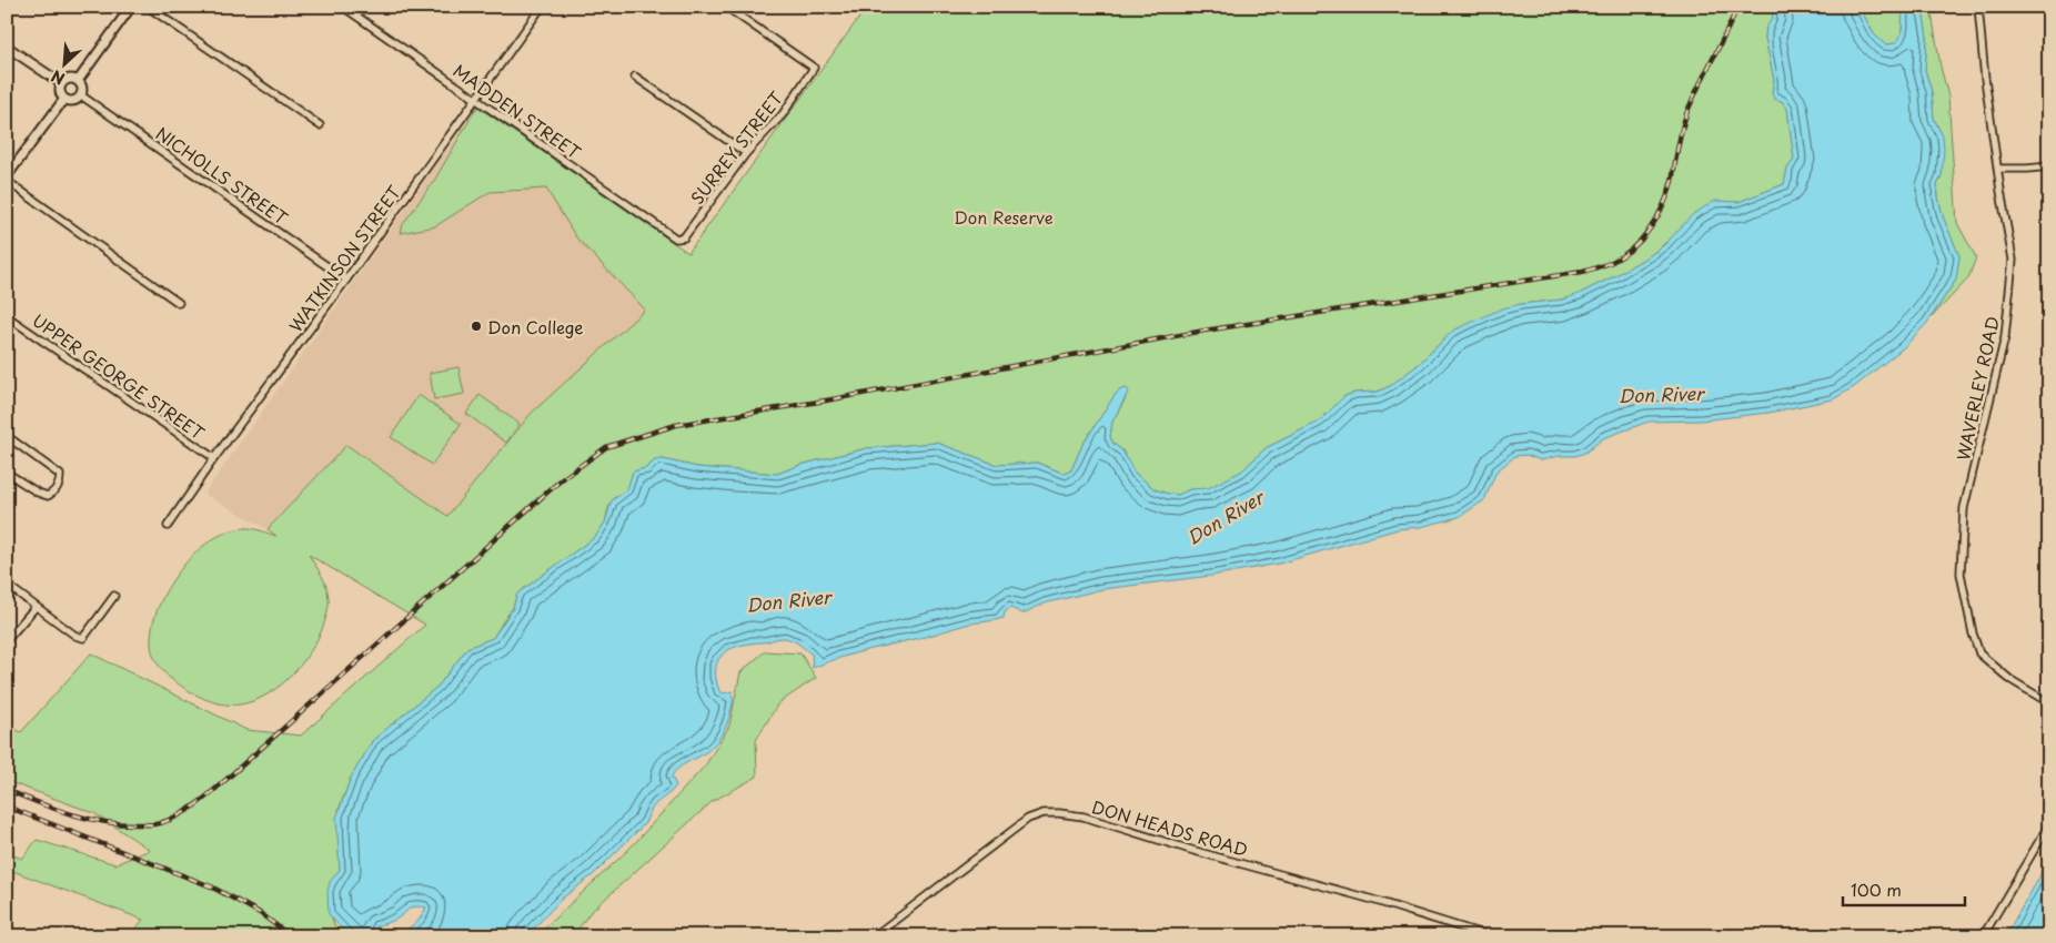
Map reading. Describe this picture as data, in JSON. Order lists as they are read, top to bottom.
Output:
{
  "streets": {
    "street": [
      "MADDEN STREET",
      "SURREY STREET",
      "NICHOLLS STREET",
      "WATKINSON STREET",
      "UPPER GEORGE STREET",
      "WAVERLEY ROAD",
      "DON HEADS ROAD"
    ]
  },
  "crossings": [
    ["MADDEN STREET", "SURREY STREET"],
    ["MADDEN STREET", "WATKINSON STREET"],
    ["NICHOLLS STREET", "WATKINSON STREET"],
    ["WATKINSON STREET", "UPPER GEORGE STREET"]
  ],
  "water": ["Don River"],
  "parks": ["Don Reserve"],
  "places": ["Don College"],
  "scale_bar": "100 m",
  "north": "bottom left"
}
